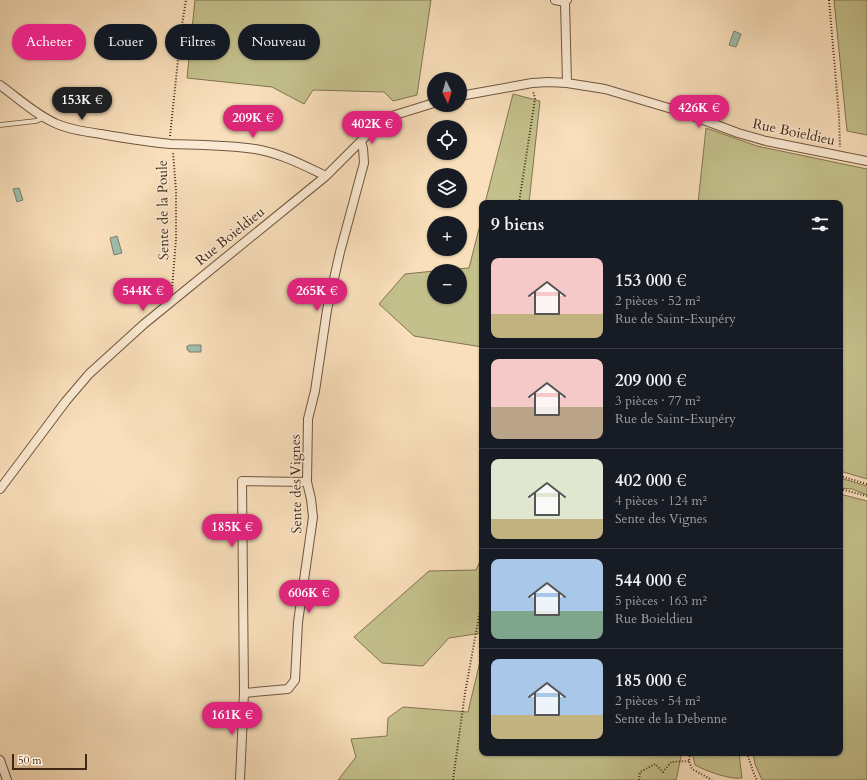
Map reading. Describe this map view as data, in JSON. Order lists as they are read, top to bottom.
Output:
{
  "streets": {
    "street": ["Rue Boieldieu", "Sente des Vignes"],
    "path": ["Sente de la Poule"]
  },
  "crossings": [
    ["Rue Boieldieu", "Sente de la Poule"],
    ["Rue Boieldieu", "Sente des Vignes"]
  ],
  "scale_bar": "50 m",
  "north": "bottom",
  "page": {
    "chip": [
      "Acheter",
      "Louer",
      "Filtres",
      "Nouveau"
    ],
    "map_buttons": ["+", "−"],
    "price": [
      "153K €",
      "426K €",
      "209K €",
      "402K €",
      "544K €",
      "265K €",
      "185K €",
      "606K €",
      "161K €"
    ],
    "heading": "9 biens",
    "list": [
      {
        "name": "153 000 €",
        "note": "2 pièces · 52 m² · Rue de Saint-Exupéry"
      },
      {
        "name": "209 000 €",
        "note": "3 pièces · 77 m² · Rue de Saint-Exupéry"
      },
      {
        "name": "402 000 €",
        "note": "4 pièces · 124 m² · Sente des Vignes"
      },
      {
        "name": "544 000 €",
        "note": "5 pièces · 163 m² · Rue Boieldieu"
      },
      {
        "name": "185 000 €",
        "note": "2 pièces · 54 m² · Sente de la Debenne"
      }
    ],
    "scale": "50 m"
  }
}
